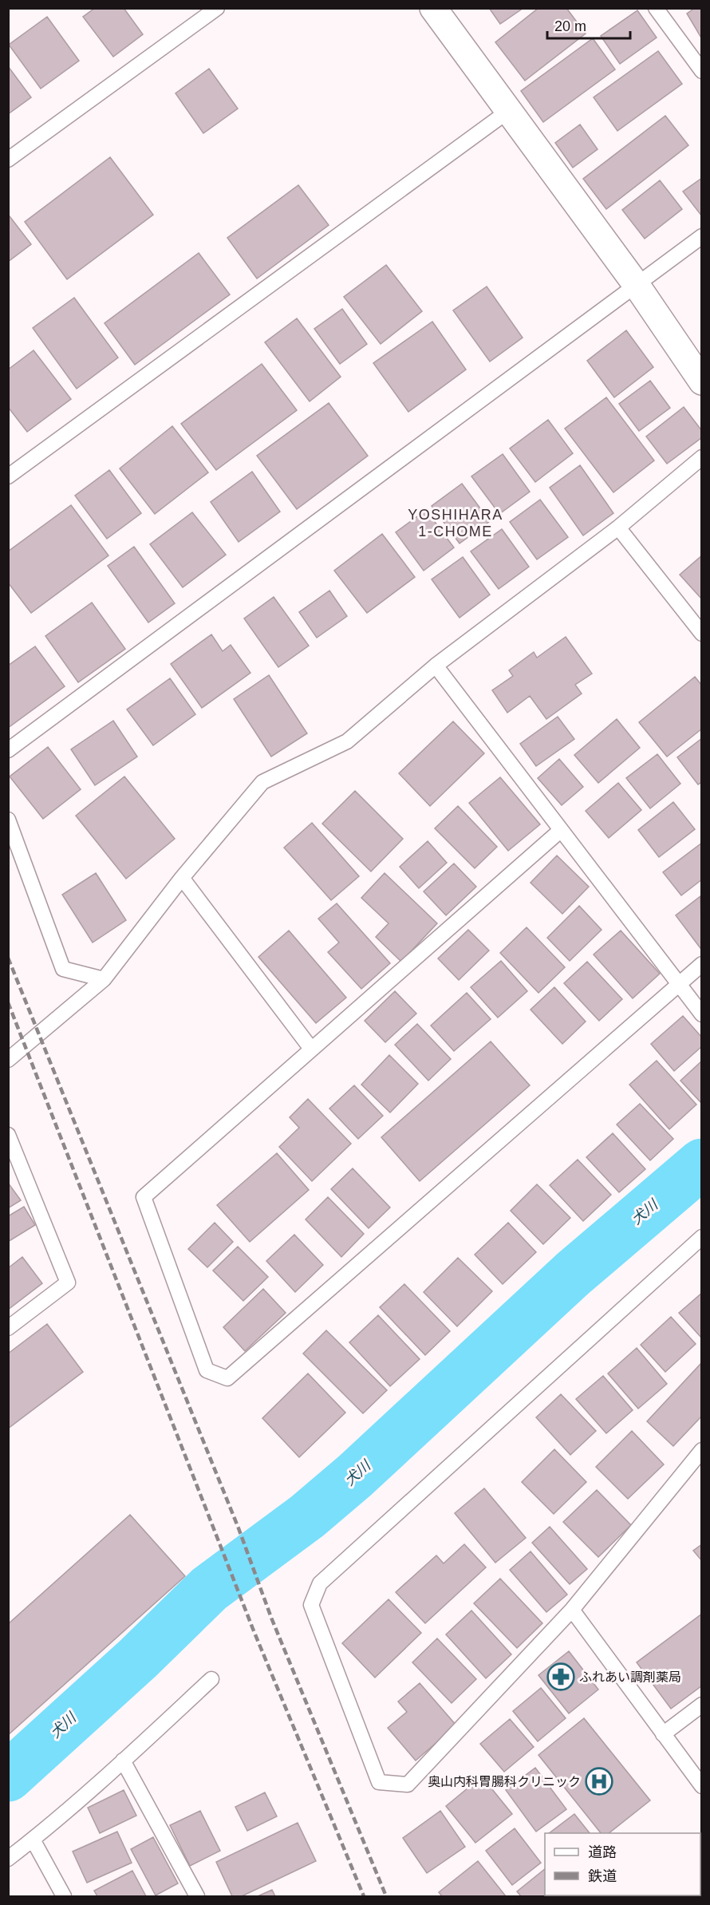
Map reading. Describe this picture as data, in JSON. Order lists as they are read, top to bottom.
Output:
{
  "districts": ["YOSHIHARA 1-CHOME"],
  "water": ["犬川"],
  "places": {
    "pharmacy": ["ふれあい調剤薬局"],
    "hospital": ["奥山内科胃腸科クリニック"]
  },
  "legend": ["道路", "鉄道"],
  "scale_bar": "20 m"
}
